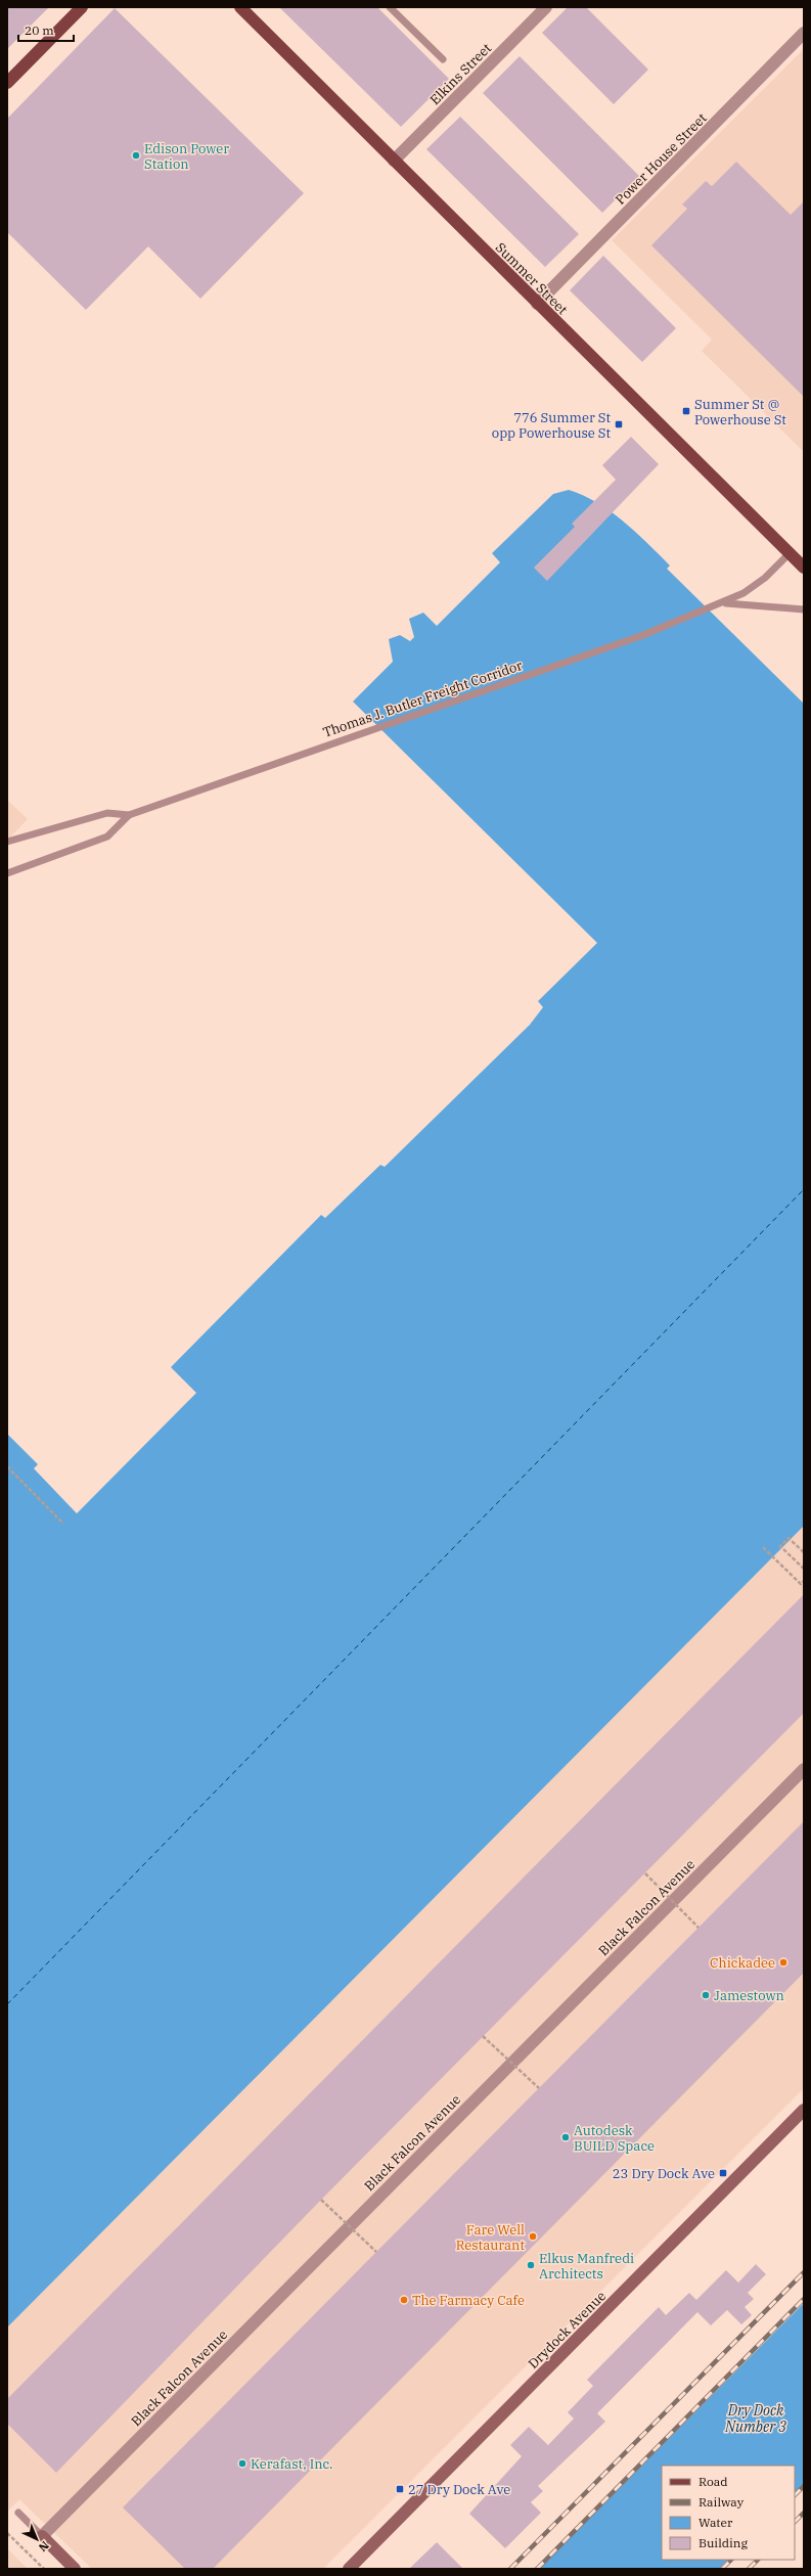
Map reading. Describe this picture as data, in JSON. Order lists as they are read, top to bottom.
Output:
{
  "streets": {
    "main road": ["Summer Street"],
    "street": [
      "Elkins Street",
      "Power House Street",
      "Black Falcon Avenue",
      "Drydock Avenue"
    ],
    "lane": ["Thomas J. Butler Freight Corridor"]
  },
  "crossings": [
    ["Elkins Street", "Summer Street"],
    ["Power House Street", "Summer Street"],
    ["Summer Street", "Thomas J. Butler Freight Corridor"]
  ],
  "water": ["Dry Dock Number 3"],
  "places": {
    "other": [
      "Edison Power Station",
      "Chickadee",
      "Jamestown",
      "Autodesk BUILD Space",
      "Fare Well Restaurant",
      "Elkus Manfredi Architects",
      "The Farmacy Cafe",
      "Kerafast, Inc."
    ],
    "transit": [
      "Summer St @ Powerhouse St",
      "776 Summer St opp Powerhouse St",
      "23 Dry Dock Ave",
      "27 Dry Dock Ave"
    ]
  },
  "legend": [
    "Road",
    "Railway",
    "Water",
    "Building"
  ],
  "scale_bar": "20 m",
  "north": "bottom right"
}
